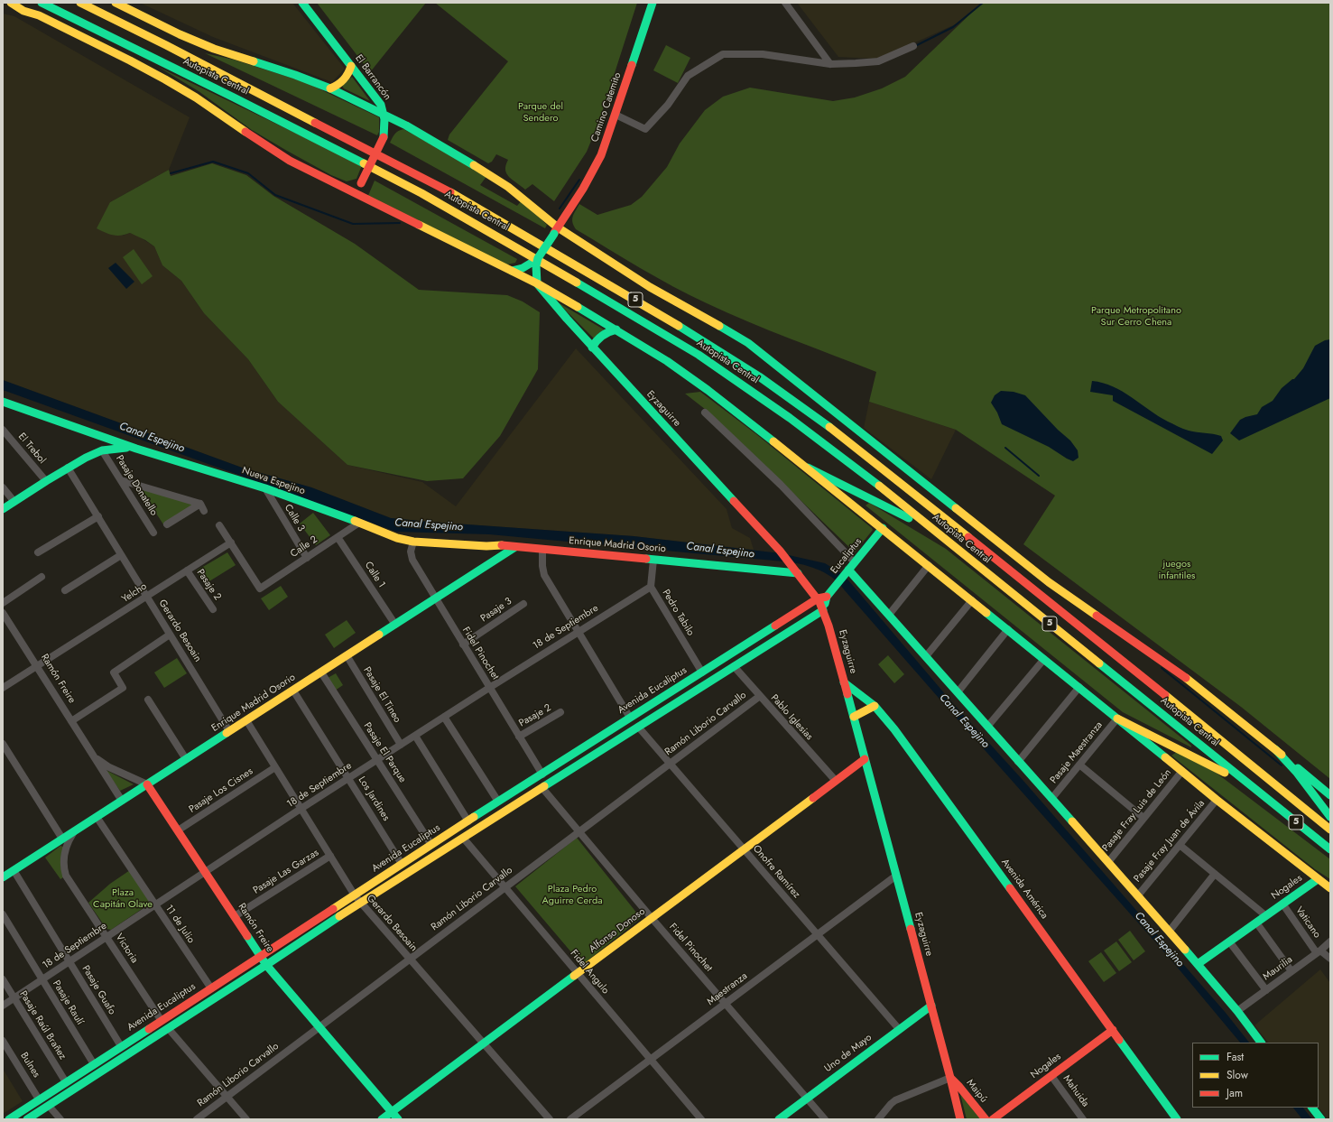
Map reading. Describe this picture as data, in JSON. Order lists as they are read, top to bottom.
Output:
{
  "streets": {
    "main road": [
      "Autopista Central",
      "El Barrancón",
      "Camino Catemito",
      "5",
      "Eyzaguirre",
      "Nueva Espejino",
      "Enrique Madrid Osorio",
      "Eucaliptus",
      "Ramón Freire",
      "Avenida Eucaliptus",
      "Nogales",
      "Avenida América",
      "Alfonso Donoso",
      "Uno de Mayo",
      "Maipú"
    ],
    "street": [
      "El Trebol",
      "Pasaje Donatello",
      "Calle 3",
      "Calle 2",
      "Calle 1",
      "Pasaje 2",
      "Yelcho",
      "Pasaje 3",
      "Pedro Tabilo",
      "18 de Septiembre",
      "Gerardo Besoain",
      "Fidel Pinochet",
      "Pasaje El Tineo",
      "Pablo Iglesias",
      "Ramón Liborio Carvallo",
      "Pasaje El Parque",
      "Pasaje Maestranza",
      "Pasaje Los Cisnes",
      "Los Jardines",
      "Pasaje Fray Luis de León",
      "Pasaje Fray Juan de Ávila",
      "Pasaje Las Garzas",
      "Onofre Ramírez",
      "Vaticano",
      "11 de Julio",
      "Victoria",
      "Maurilia",
      "Fidel Angulo",
      "Maestranza",
      "Pasaje Guafo",
      "Pasaje Raulí",
      "Pasaje Raúl Brañez",
      "Bulnes",
      "Mahuida"
    ]
  },
  "crossings": [
    ["Eyzaguirre", "Enrique Madrid Osorio"],
    ["Eyzaguirre", "Eucaliptus"],
    ["Eyzaguirre", "Avenida Eucaliptus"],
    ["Eyzaguirre", "Avenida América"],
    ["Eyzaguirre", "Alfonso Donoso"],
    ["Eyzaguirre", "Maestranza"],
    ["Eyzaguirre", "Uno de Mayo"],
    ["Eyzaguirre", "Maipú"],
    ["Nueva Espejino", "Calle 3"],
    ["Nueva Espejino", "Enrique Madrid Osorio"],
    ["Nueva Espejino", "Calle 2"],
    ["Nueva Espejino", "Fidel Pinochet"],
    ["Calle 3", "Calle 2"],
    ["Enrique Madrid Osorio", "Calle 1"],
    ["Enrique Madrid Osorio", "Pedro Tabilo"],
    ["Enrique Madrid Osorio", "Gerardo Besoain"],
    ["Enrique Madrid Osorio", "Fidel Pinochet"],
    ["Enrique Madrid Osorio", "Ramón Freire"],
    ["Enrique Madrid Osorio", "Pasaje El Tineo"],
    ["Enrique Madrid Osorio", "Pasaje El Parque"],
    ["Enrique Madrid Osorio", "Los Jardines"],
    ["Enrique Madrid Osorio", "11 de Julio"],
    ["Enrique Madrid Osorio", "Victoria"],
    ["Enrique Madrid Osorio", "Pasaje Guafo"],
    ["Calle 2", "Calle 1"],
    ["Calle 2", "Yelcho"],
    ["Eucaliptus", "Avenida Eucaliptus"],
    ["Pasaje 2", "Yelcho"],
    ["Pasaje 2", "Fidel Pinochet"],
    ["Yelcho", "Gerardo Besoain"],
    ["Yelcho", "Ramón Freire"],
    ["Pasaje 3", "Fidel Pinochet"],
    ["Pedro Tabilo", "18 de Septiembre"],
    ["Pedro Tabilo", "Avenida Eucaliptus"],
    ["18 de Septiembre", "Gerardo Besoain"],
    ["18 de Septiembre", "Fidel Pinochet"],
    ["18 de Septiembre", "Ramón Freire"],
    ["18 de Septiembre", "Pasaje El Tineo"],
    ["18 de Septiembre", "Pasaje El Parque"],
    ["18 de Septiembre", "Los Jardines"],
    ["18 de Septiembre", "11 de Julio"],
    ["18 de Septiembre", "Victoria"],
    ["18 de Septiembre", "Pasaje Guafo"],
    ["18 de Septiembre", "Pasaje Raulí"],
    ["18 de Septiembre", "Pasaje Raúl Brañez"],
    ["Gerardo Besoain", "Avenida Eucaliptus"],
    ["Gerardo Besoain", "Ramón Liborio Carvallo"],
    ["Gerardo Besoain", "Pasaje Los Cisnes"],
    ["Gerardo Besoain", "Pasaje Las Garzas"],
    ["Gerardo Besoain", "Alfonso Donoso"],
    ["Fidel Pinochet", "Avenida Eucaliptus"],
    ["Fidel Pinochet", "Ramón Liborio Carvallo"],
    ["Fidel Pinochet", "Alfonso Donoso"],
    ["Fidel Pinochet", "Maestranza"],
    ["Fidel Pinochet", "Uno de Mayo"],
    ["Ramón Freire", "Avenida Eucaliptus"],
    ["Ramón Freire", "Ramón Liborio Carvallo"],
    ["Ramón Freire", "Pasaje Los Cisnes"],
    ["Ramón Freire", "Pasaje Las Garzas"],
    ["Ramón Freire", "Alfonso Donoso"],
    ["Avenida Eucaliptus", "Pablo Iglesias"],
    ["Avenida Eucaliptus", "Pasaje El Parque"],
    ["Avenida Eucaliptus", "Los Jardines"],
    ["Avenida Eucaliptus", "Onofre Ramírez"],
    ["Avenida Eucaliptus", "11 de Julio"],
    ["Avenida Eucaliptus", "Victoria"],
    ["Avenida Eucaliptus", "Fidel Angulo"],
    ["Avenida Eucaliptus", "Pasaje Guafo"],
    ["Avenida Eucaliptus", "Pasaje Raulí"],
    ["Avenida Eucaliptus", "Pasaje Raúl Brañez"],
    ["Avenida Eucaliptus", "Bulnes"],
    ["Pablo Iglesias", "Ramón Liborio Carvallo"],
    ["Pablo Iglesias", "Alfonso Donoso"],
    ["Ramón Liborio Carvallo", "Onofre Ramírez"],
    ["Ramón Liborio Carvallo", "Fidel Angulo"],
    ["Onofre Ramírez", "Alfonso Donoso"],
    ["Onofre Ramírez", "Maestranza"],
    ["Onofre Ramírez", "Uno de Mayo"],
    ["Nogales", "Avenida América"],
    ["Nogales", "Vaticano"],
    ["Nogales", "Mahuida"],
    ["Vaticano", "Maurilia"],
    ["Alfonso Donoso", "Fidel Angulo"],
    ["Fidel Angulo", "Maestranza"]
  ],
  "water": ["Canal Espejino"],
  "parks": [
    "Parque del Sendero",
    "Parque Metropolitano Sur Cerro Chena",
    "juegos infantiles",
    "Plaza Pedro Aguirre Cerda",
    "Plaza Capitán Olave"
  ],
  "legend": ["Fast", "Slow", "Jam"]
}
